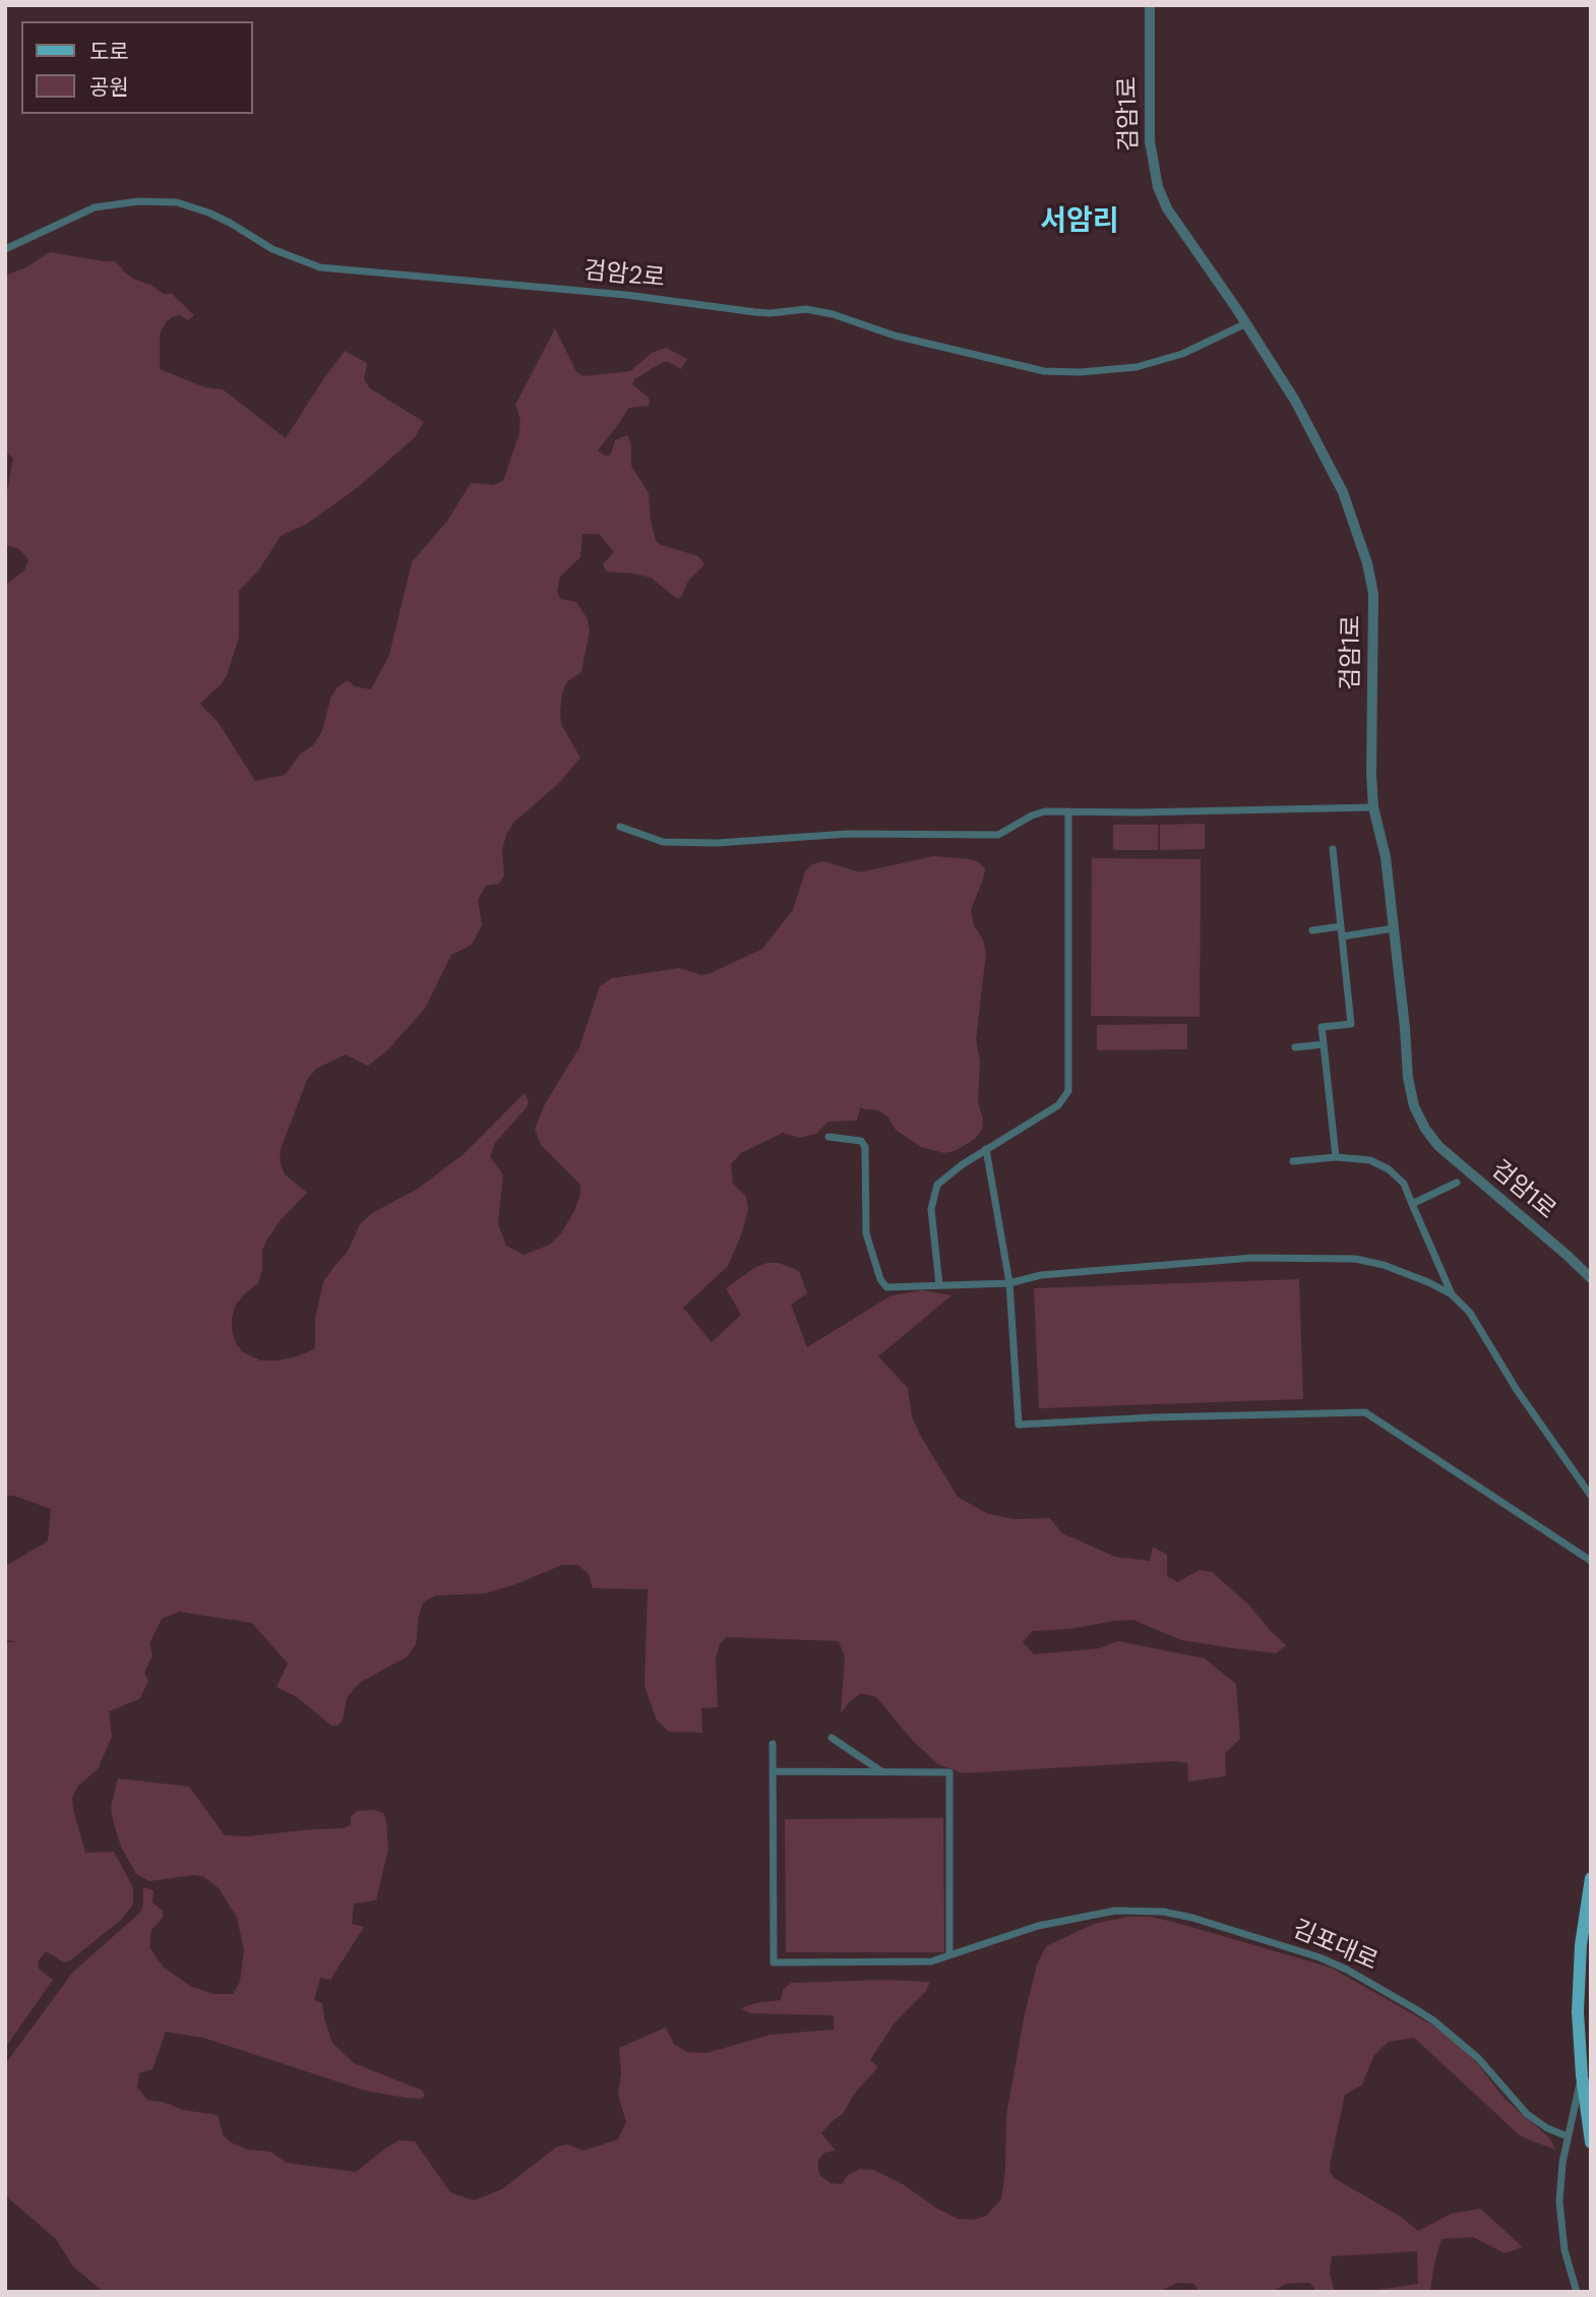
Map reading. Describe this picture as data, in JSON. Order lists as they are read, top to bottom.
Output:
{
  "streets": {
    "street": ["검암1로", "검암2로", "김포대로"]
  },
  "crossings": [
    ["검암1로", "검암2로"]
  ],
  "districts": ["서암리"],
  "legend": ["도로", "공원"]
}
